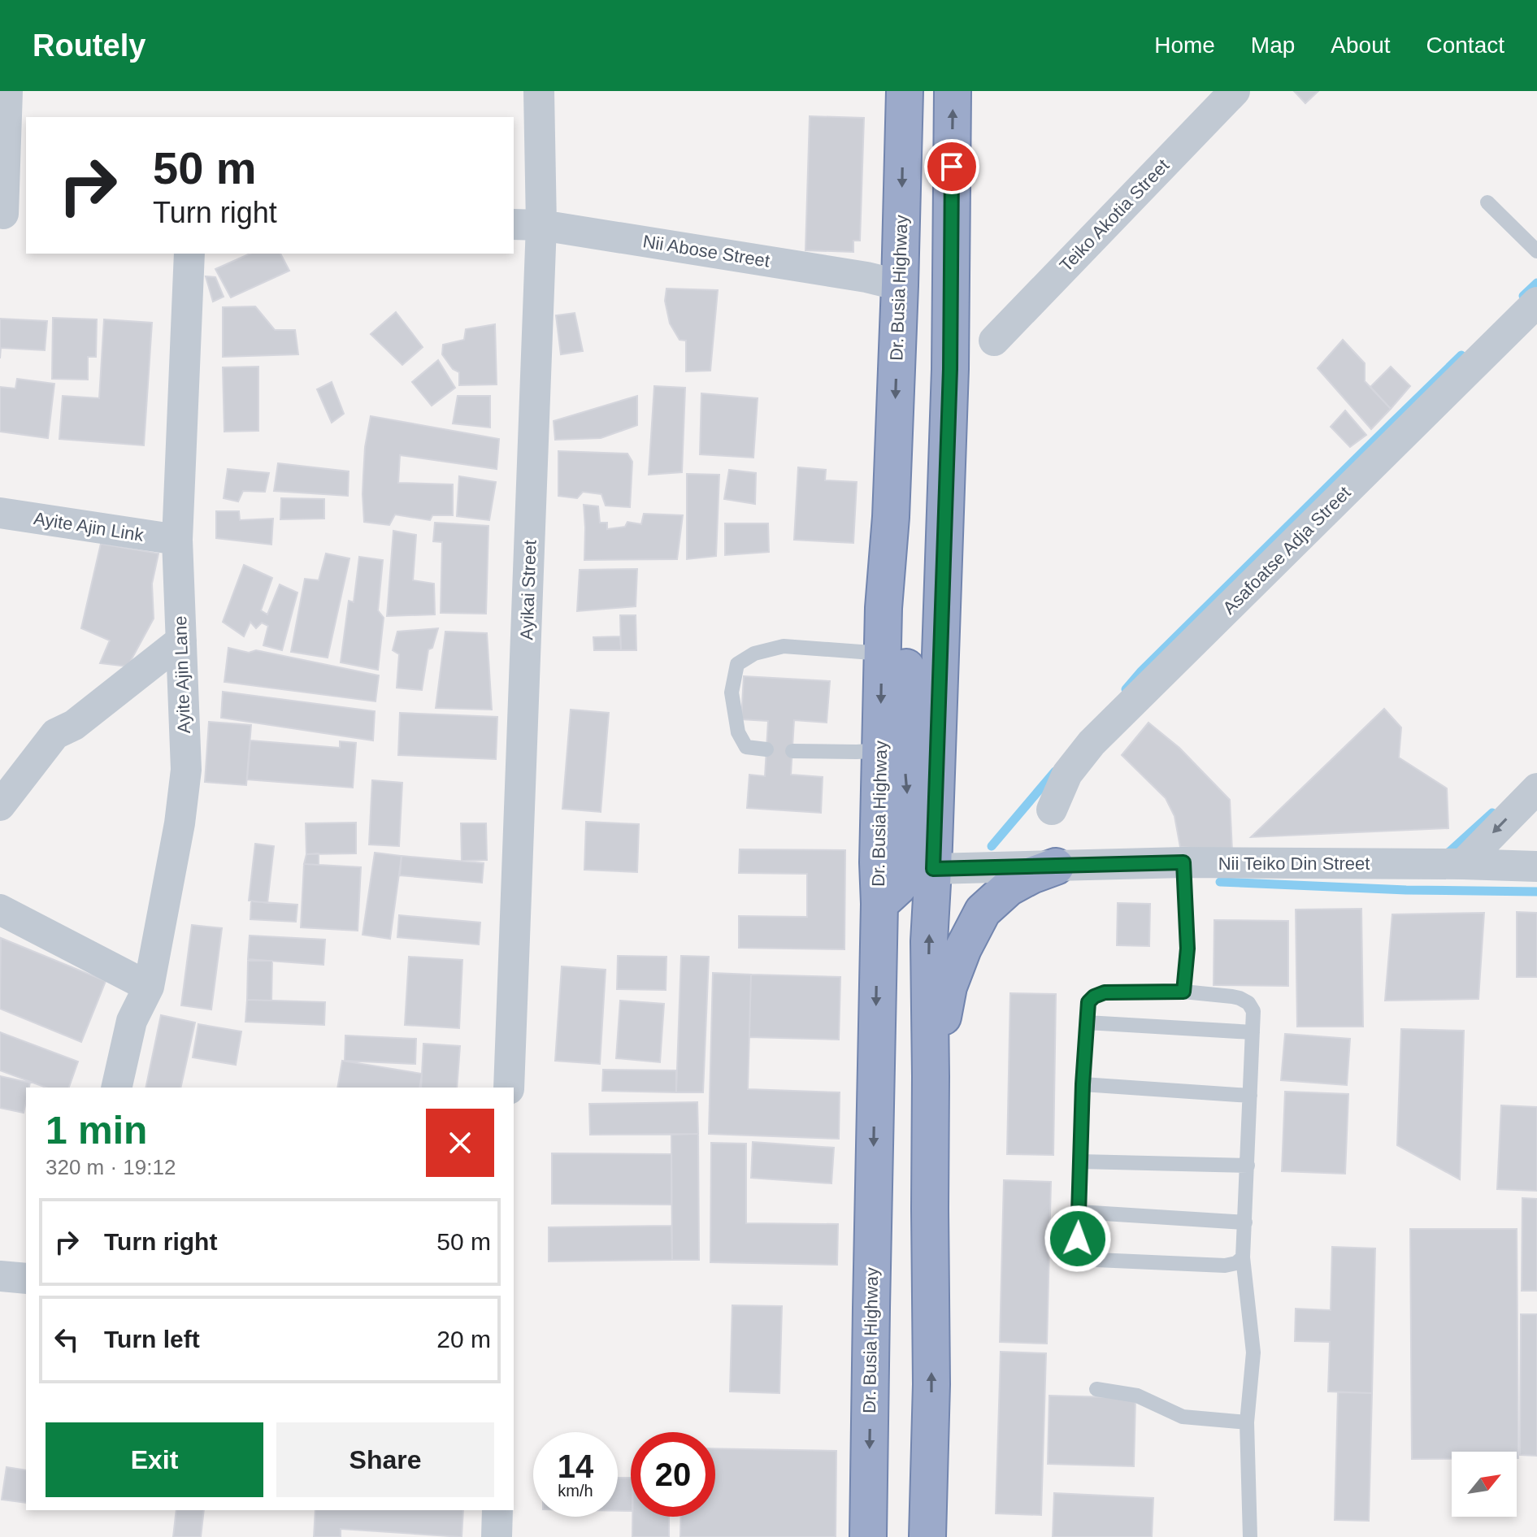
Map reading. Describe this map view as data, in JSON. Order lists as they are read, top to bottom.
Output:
{
  "streets": {
    "highway": ["Dr. Busia Highway"],
    "street": [
      "Teiko Akotia Street",
      "Nii Abose Street",
      "Ayite Ajin Link",
      "Asafoatse Adja Street",
      "Ayikai Street",
      "Ayite Ajin Lane",
      "Nii Teiko Din Street"
    ]
  },
  "crossings": [
    ["Nii Abose Street", "Dr. Busia Highway"],
    ["Nii Abose Street", "Ayikai Street"],
    ["Ayite Ajin Link", "Ayite Ajin Lane"]
  ],
  "north": "top right",
  "page": {
    "header": "Routely",
    "nav": [
      "Home",
      "Map",
      "About",
      "Contact"
    ],
    "turn": ["50 m", "Turn right"],
    "heading": ["1 min", "320 m · 19:12"],
    "list": [
      {
        "name": "Turn right",
        "value": "50 m"
      },
      {
        "name": "Turn left",
        "value": "20 m"
      }
    ],
    "buttons": ["Exit", "Share"],
    "speed": "14 km/h",
    "limit": "20"
  }
}
